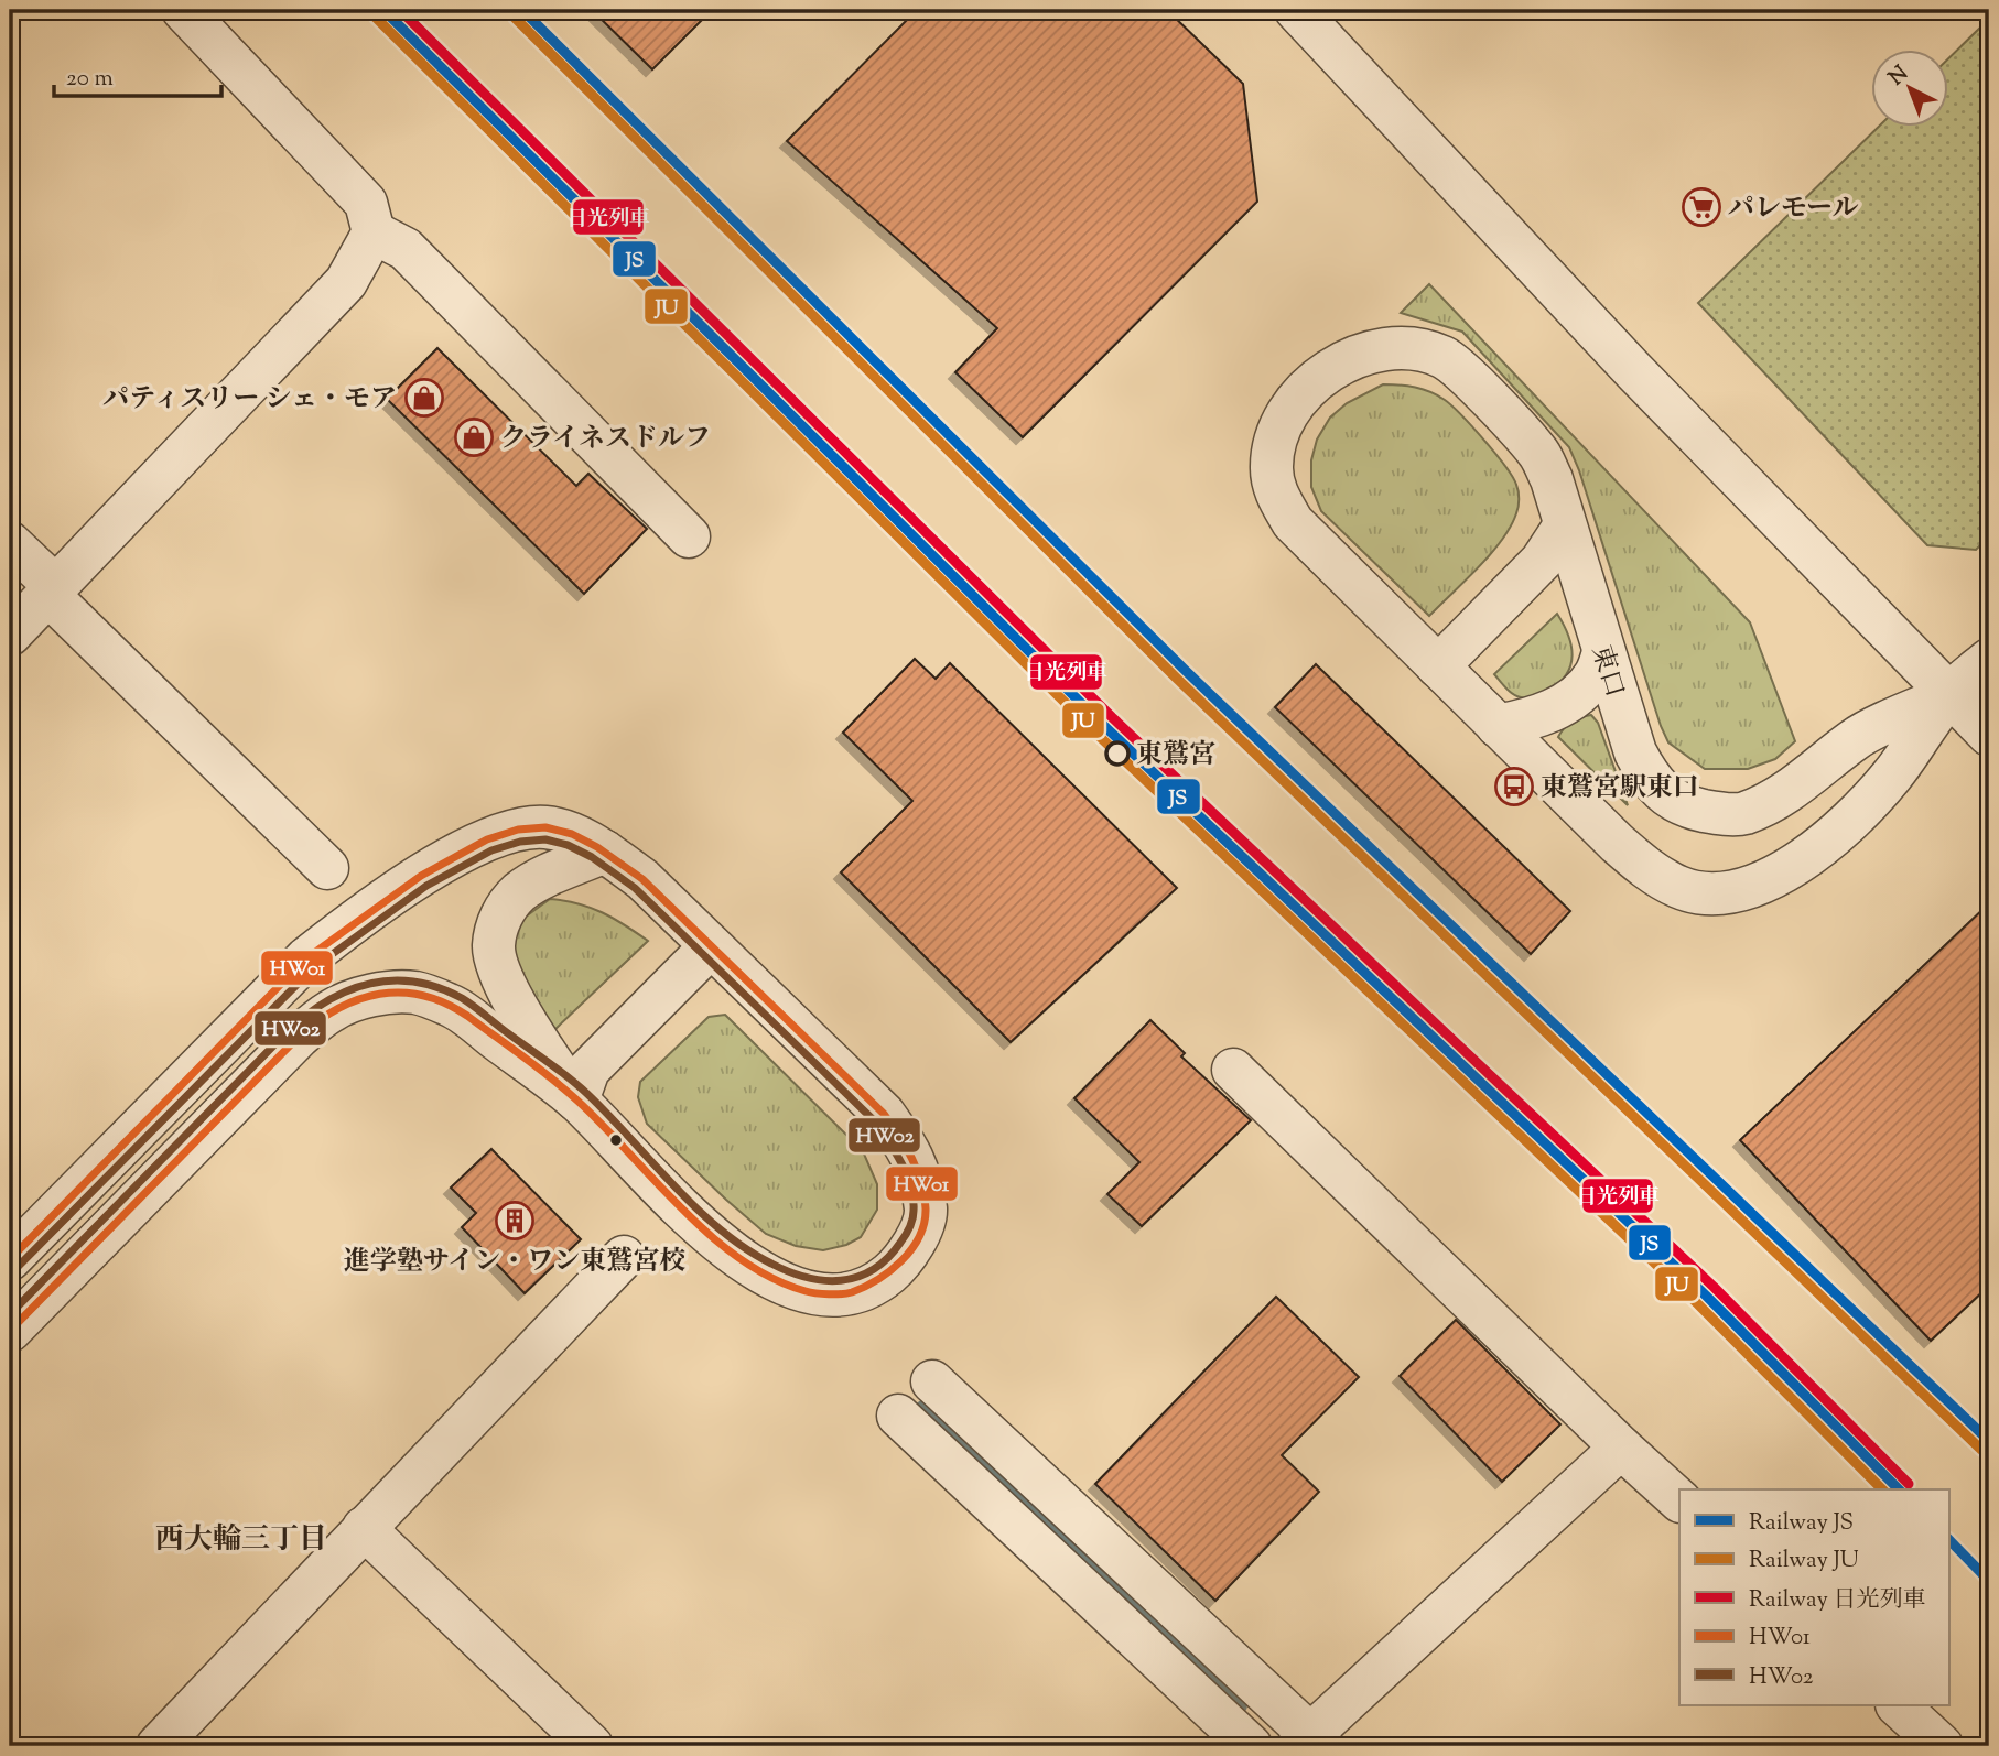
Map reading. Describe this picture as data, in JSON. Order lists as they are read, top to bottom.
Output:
{
  "streets": {
    "street": ["東口"]
  },
  "districts": ["西大輪三丁目"],
  "places": {
    "supermarket": ["パレモール"],
    "shop": ["パティスリー シェ・モア", "クライネスドルフ"],
    "other": ["東鷲宮"],
    "bus stop": ["東鷲宮駅東口"],
    "building": ["進学塾サイン・ワン東鷲宮校"]
  },
  "lines": [
    "rail line JS",
    "rail line 日光列車",
    "rail line JU",
    "transit line HW01",
    "transit line HW02"
  ],
  "legend": [
    "Railway JS",
    "Railway JU",
    "Railway 日光列車",
    "HW01",
    "HW02"
  ],
  "scale_bar": "20 m",
  "north": "top left"
}
